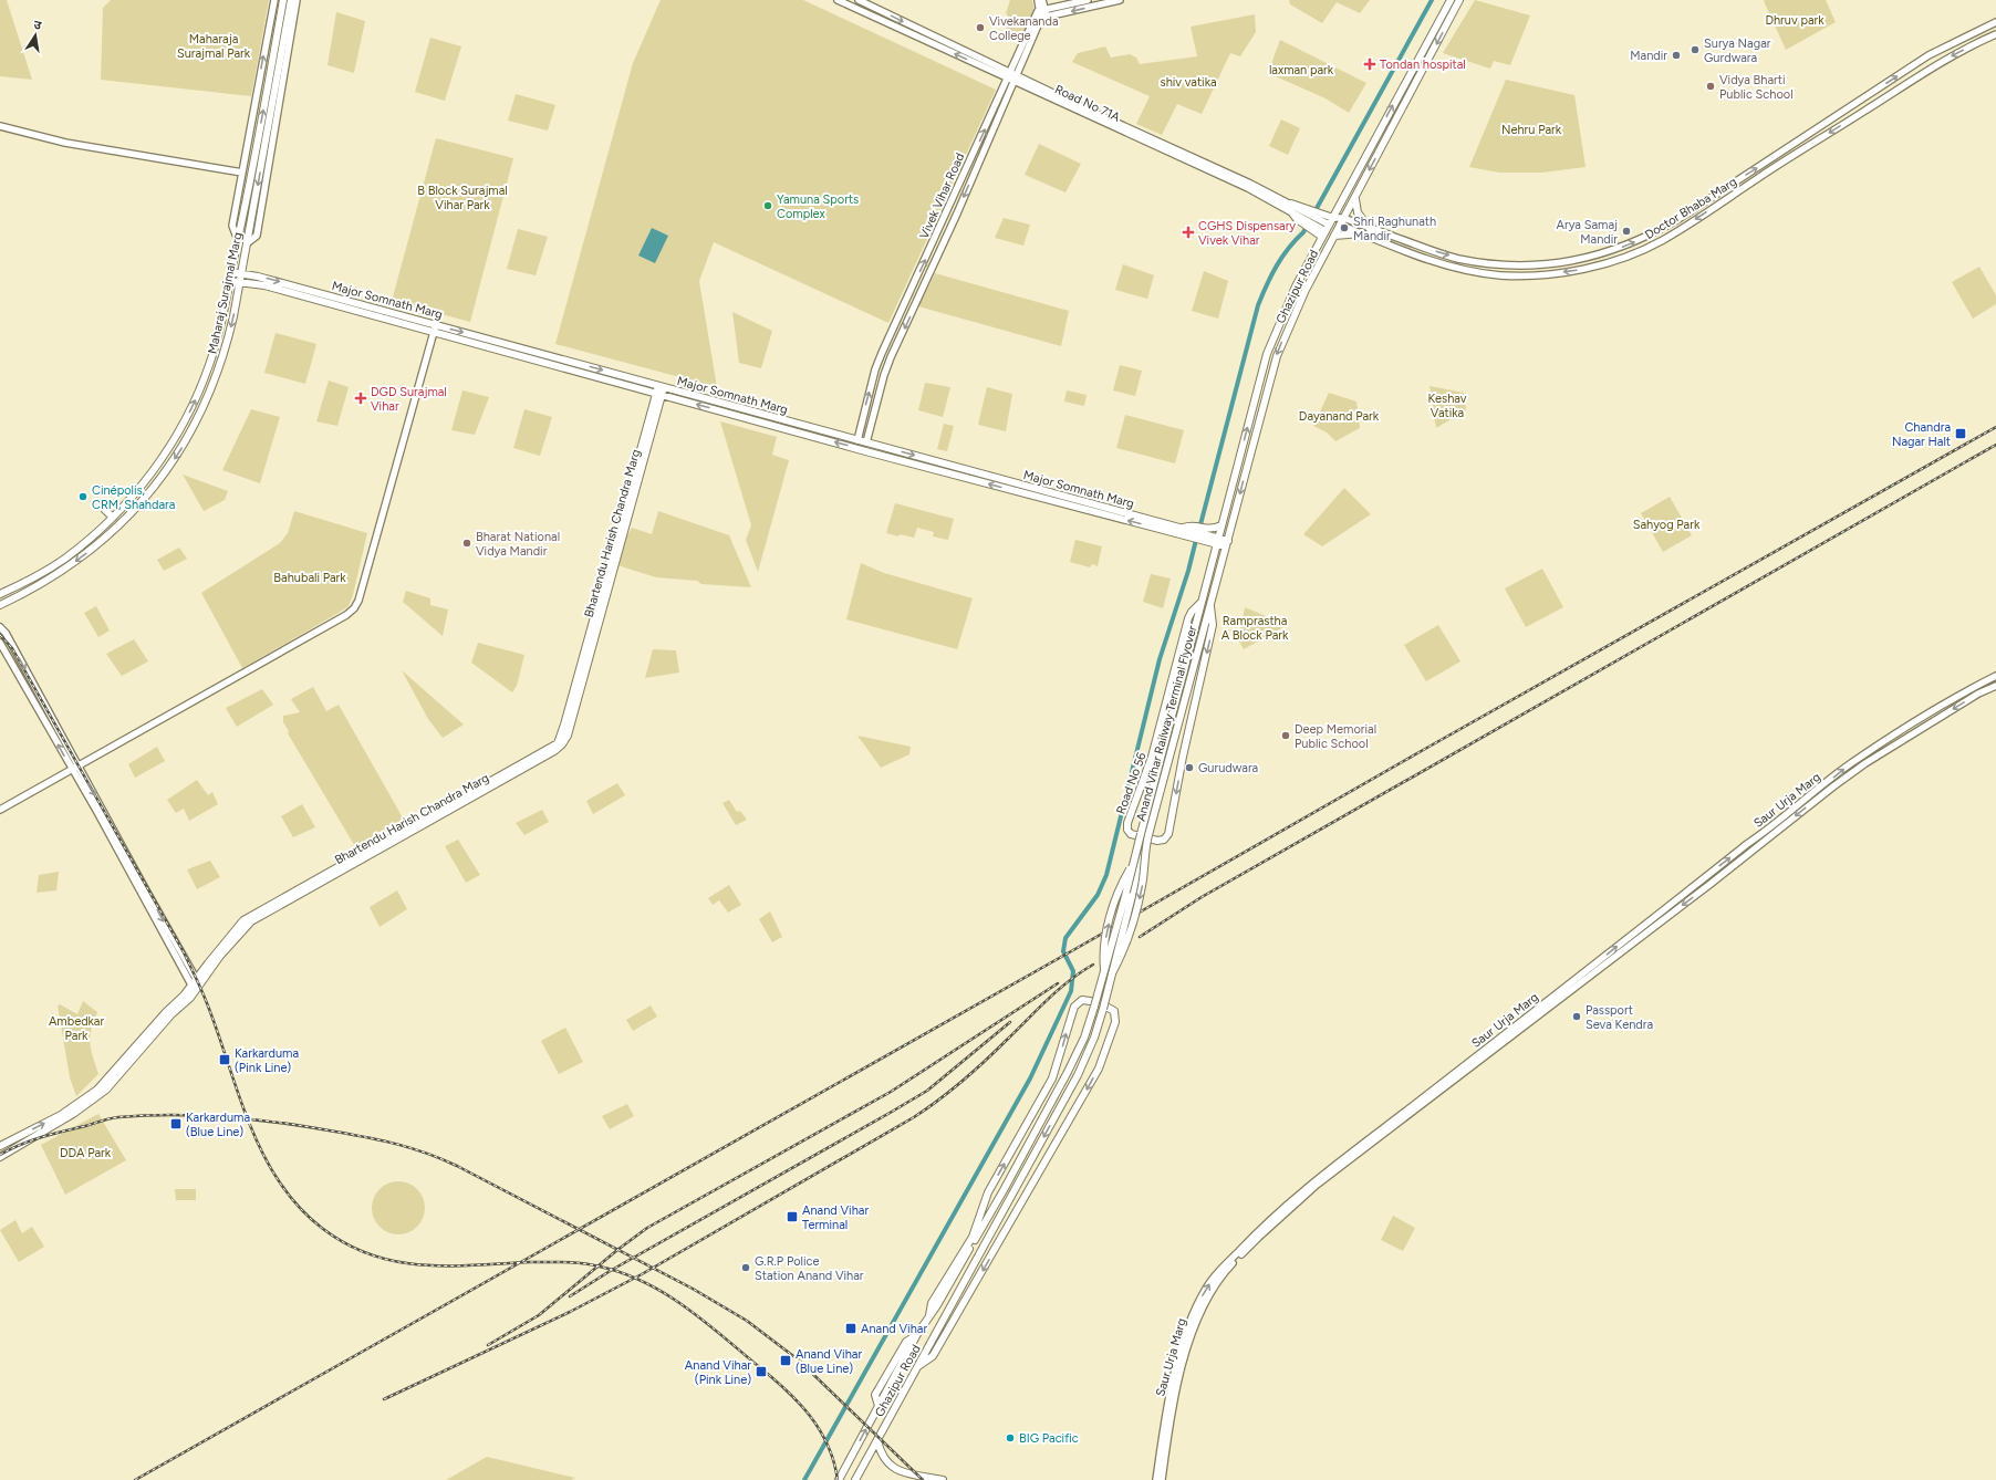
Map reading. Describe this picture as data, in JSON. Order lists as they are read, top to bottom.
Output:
{
  "streets": {
    "main road": [
      "Ghazipur Road",
      "Maharaj Surajmal Marg",
      "Major Somnath Marg",
      "Bhartendu Harish Chandra Marg",
      "Anand Vihar Railway Terminal Flyover",
      "Road No 56"
    ],
    "street": [
      "Road No 71A",
      "Vivek Vihar Road",
      "Doctor Bhaba Marg",
      "Saur Urja Marg"
    ]
  },
  "crossings": [
    ["Road No 71A", "Vivek Vihar Road"],
    ["Vivek Vihar Road", "Major Somnath Marg"],
    ["Doctor Bhaba Marg", "Ghazipur Road"],
    ["Ghazipur Road", "Major Somnath Marg"],
    ["Ghazipur Road", "Anand Vihar Railway Terminal Flyover"],
    ["Ghazipur Road", "Road No 56"],
    ["Maharaj Surajmal Marg", "Major Somnath Marg"],
    ["Major Somnath Marg", "Bhartendu Harish Chandra Marg"],
    ["Anand Vihar Railway Terminal Flyover", "Road No 56"]
  ],
  "parks": [
    "Dhruv park",
    "Maharaja Surajmal Park",
    "laxman park",
    "shiv vatika",
    "Nehru Park",
    "B Block Surajmal Vihar Park",
    "Keshav Vatika",
    "Dayanand Park",
    "Sahyog Park",
    "Bahubali Park",
    "Ramprastha A Block Park",
    "Ambedkar Park",
    "DDA Park"
  ],
  "places": {
    "other": [
      "Vivekananda College",
      "Surya Nagar Gurdwara",
      "Mandir",
      "Vidya Bharti Public School",
      "Yamuna Sports Complex",
      "Shri Raghunath Mandir",
      "Arya Samaj Mandir",
      "Cinépolis, CRM, Shahdara",
      "Bharat National Vidya Mandir",
      "Deep Memorial Public School",
      "Gurudwara",
      "Passport Seva Kendra",
      "G.R.P Police Station Anand Vihar",
      "BIG Pacific"
    ],
    "health": ["Tondan hospital", "CGHS Dispensary Vivek Vihar", "DGD Surajmal Vihar"],
    "transit": [
      "Chandra Nagar Halt",
      "Karkarduma (Pink Line)",
      "Karkarduma (Blue Line)",
      "Anand Vihar Terminal",
      "Anand Vihar",
      "Anand Vihar (Blue Line)",
      "Anand Vihar (Pink Line)"
    ]
  },
  "north": "top"
}
